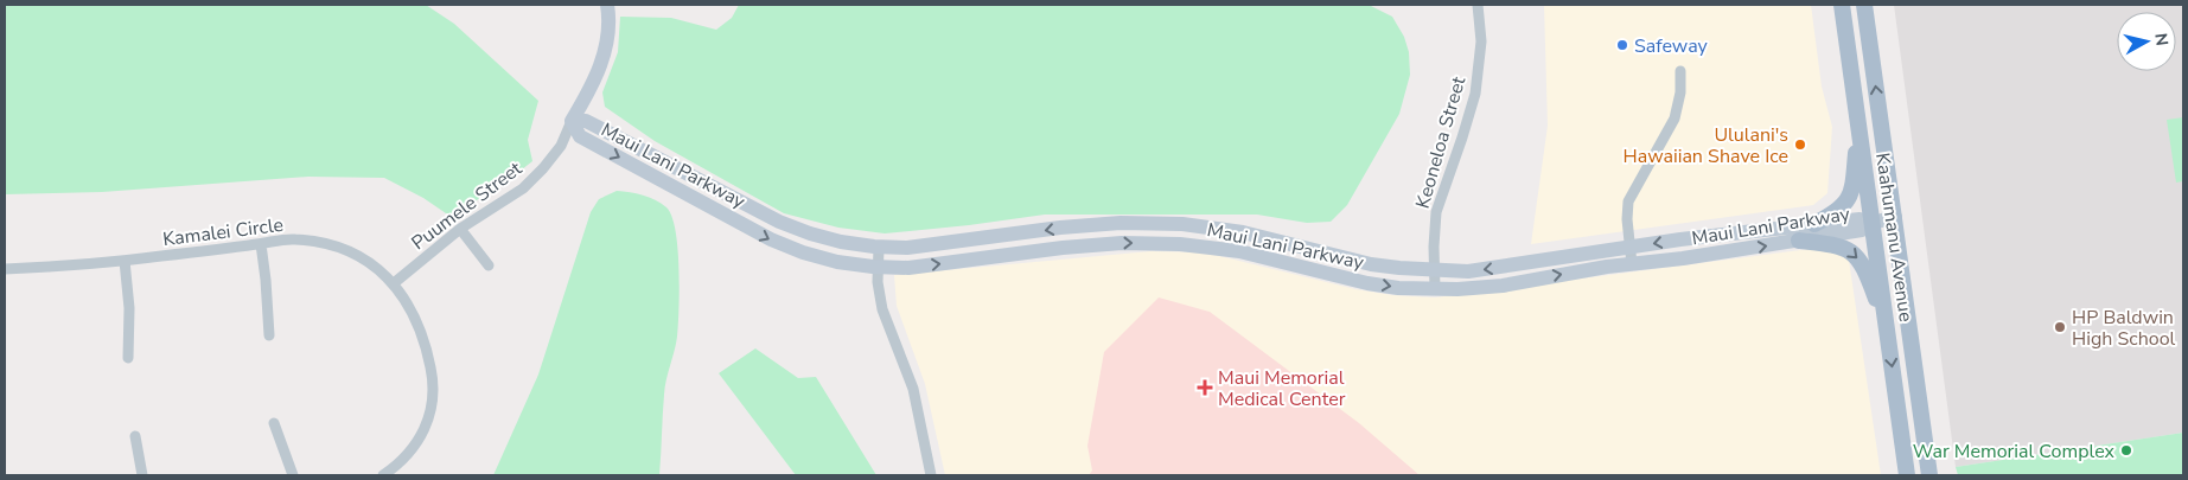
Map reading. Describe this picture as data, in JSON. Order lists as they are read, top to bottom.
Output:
{
  "streets": {
    "main road": ["Maui Lani Parkway", "Kaahumanu Avenue"],
    "street": ["Keoneloa Street", "Puumele Street", "Kamalei Circle"]
  },
  "crossings": [
    ["Keoneloa Street", "Maui Lani Parkway"],
    ["Maui Lani Parkway", "Puumele Street"],
    ["Maui Lani Parkway", "Kaahumanu Avenue"],
    ["Puumele Street", "Kamalei Circle"]
  ],
  "places": {
    "other": [
      "Safeway",
      "Ululani's Hawaiian Shave Ice",
      "HP Baldwin High School",
      "War Memorial Complex"
    ],
    "health": ["Maui Memorial Medical Center"]
  },
  "north": "right"
}
